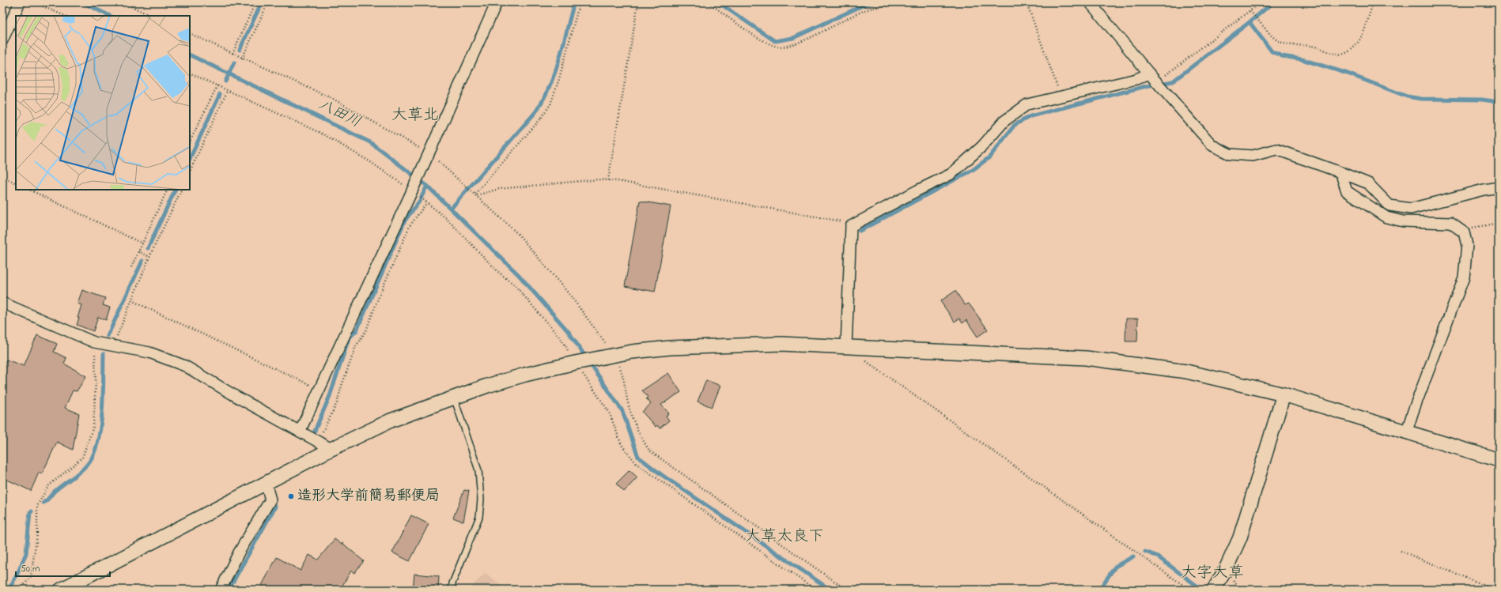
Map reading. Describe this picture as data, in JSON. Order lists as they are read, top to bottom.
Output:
{
  "districts": ["大草北", "大草太良下", "大字大草"],
  "water": ["八田川"],
  "places": ["造形大学前簡易郵便局"],
  "scale_bar": "50 m"
}
